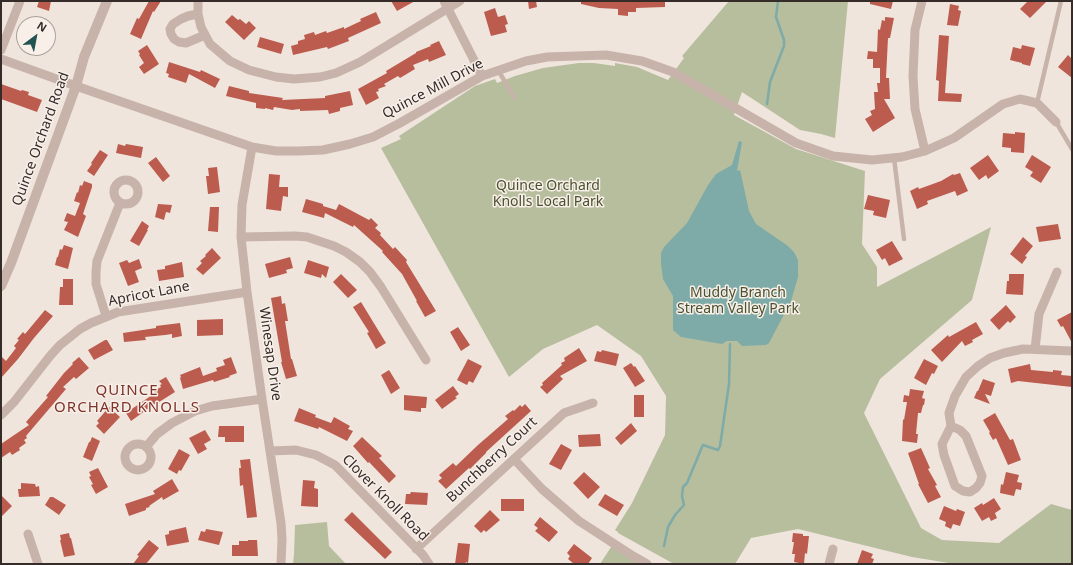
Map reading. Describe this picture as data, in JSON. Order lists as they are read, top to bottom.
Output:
{
  "streets": {
    "street": [
      "Quince Mill Drive",
      "Quince Orchard Road",
      "Apricot Lane",
      "Winesap Drive",
      "Bunchberry Court",
      "Clover Knoll Road"
    ]
  },
  "crossings": [
    ["Quince Mill Drive", "Quince Orchard Road"],
    ["Quince Mill Drive", "Winesap Drive"],
    ["Apricot Lane", "Winesap Drive"],
    ["Winesap Drive", "Clover Knoll Road"],
    ["Bunchberry Court", "Clover Knoll Road"]
  ],
  "districts": ["QUINCE ORCHARD KNOLLS"],
  "parks": ["Quince Orchard Knolls Local Park", "Muddy Branch Stream Valley Park"],
  "north": "top right"
}
